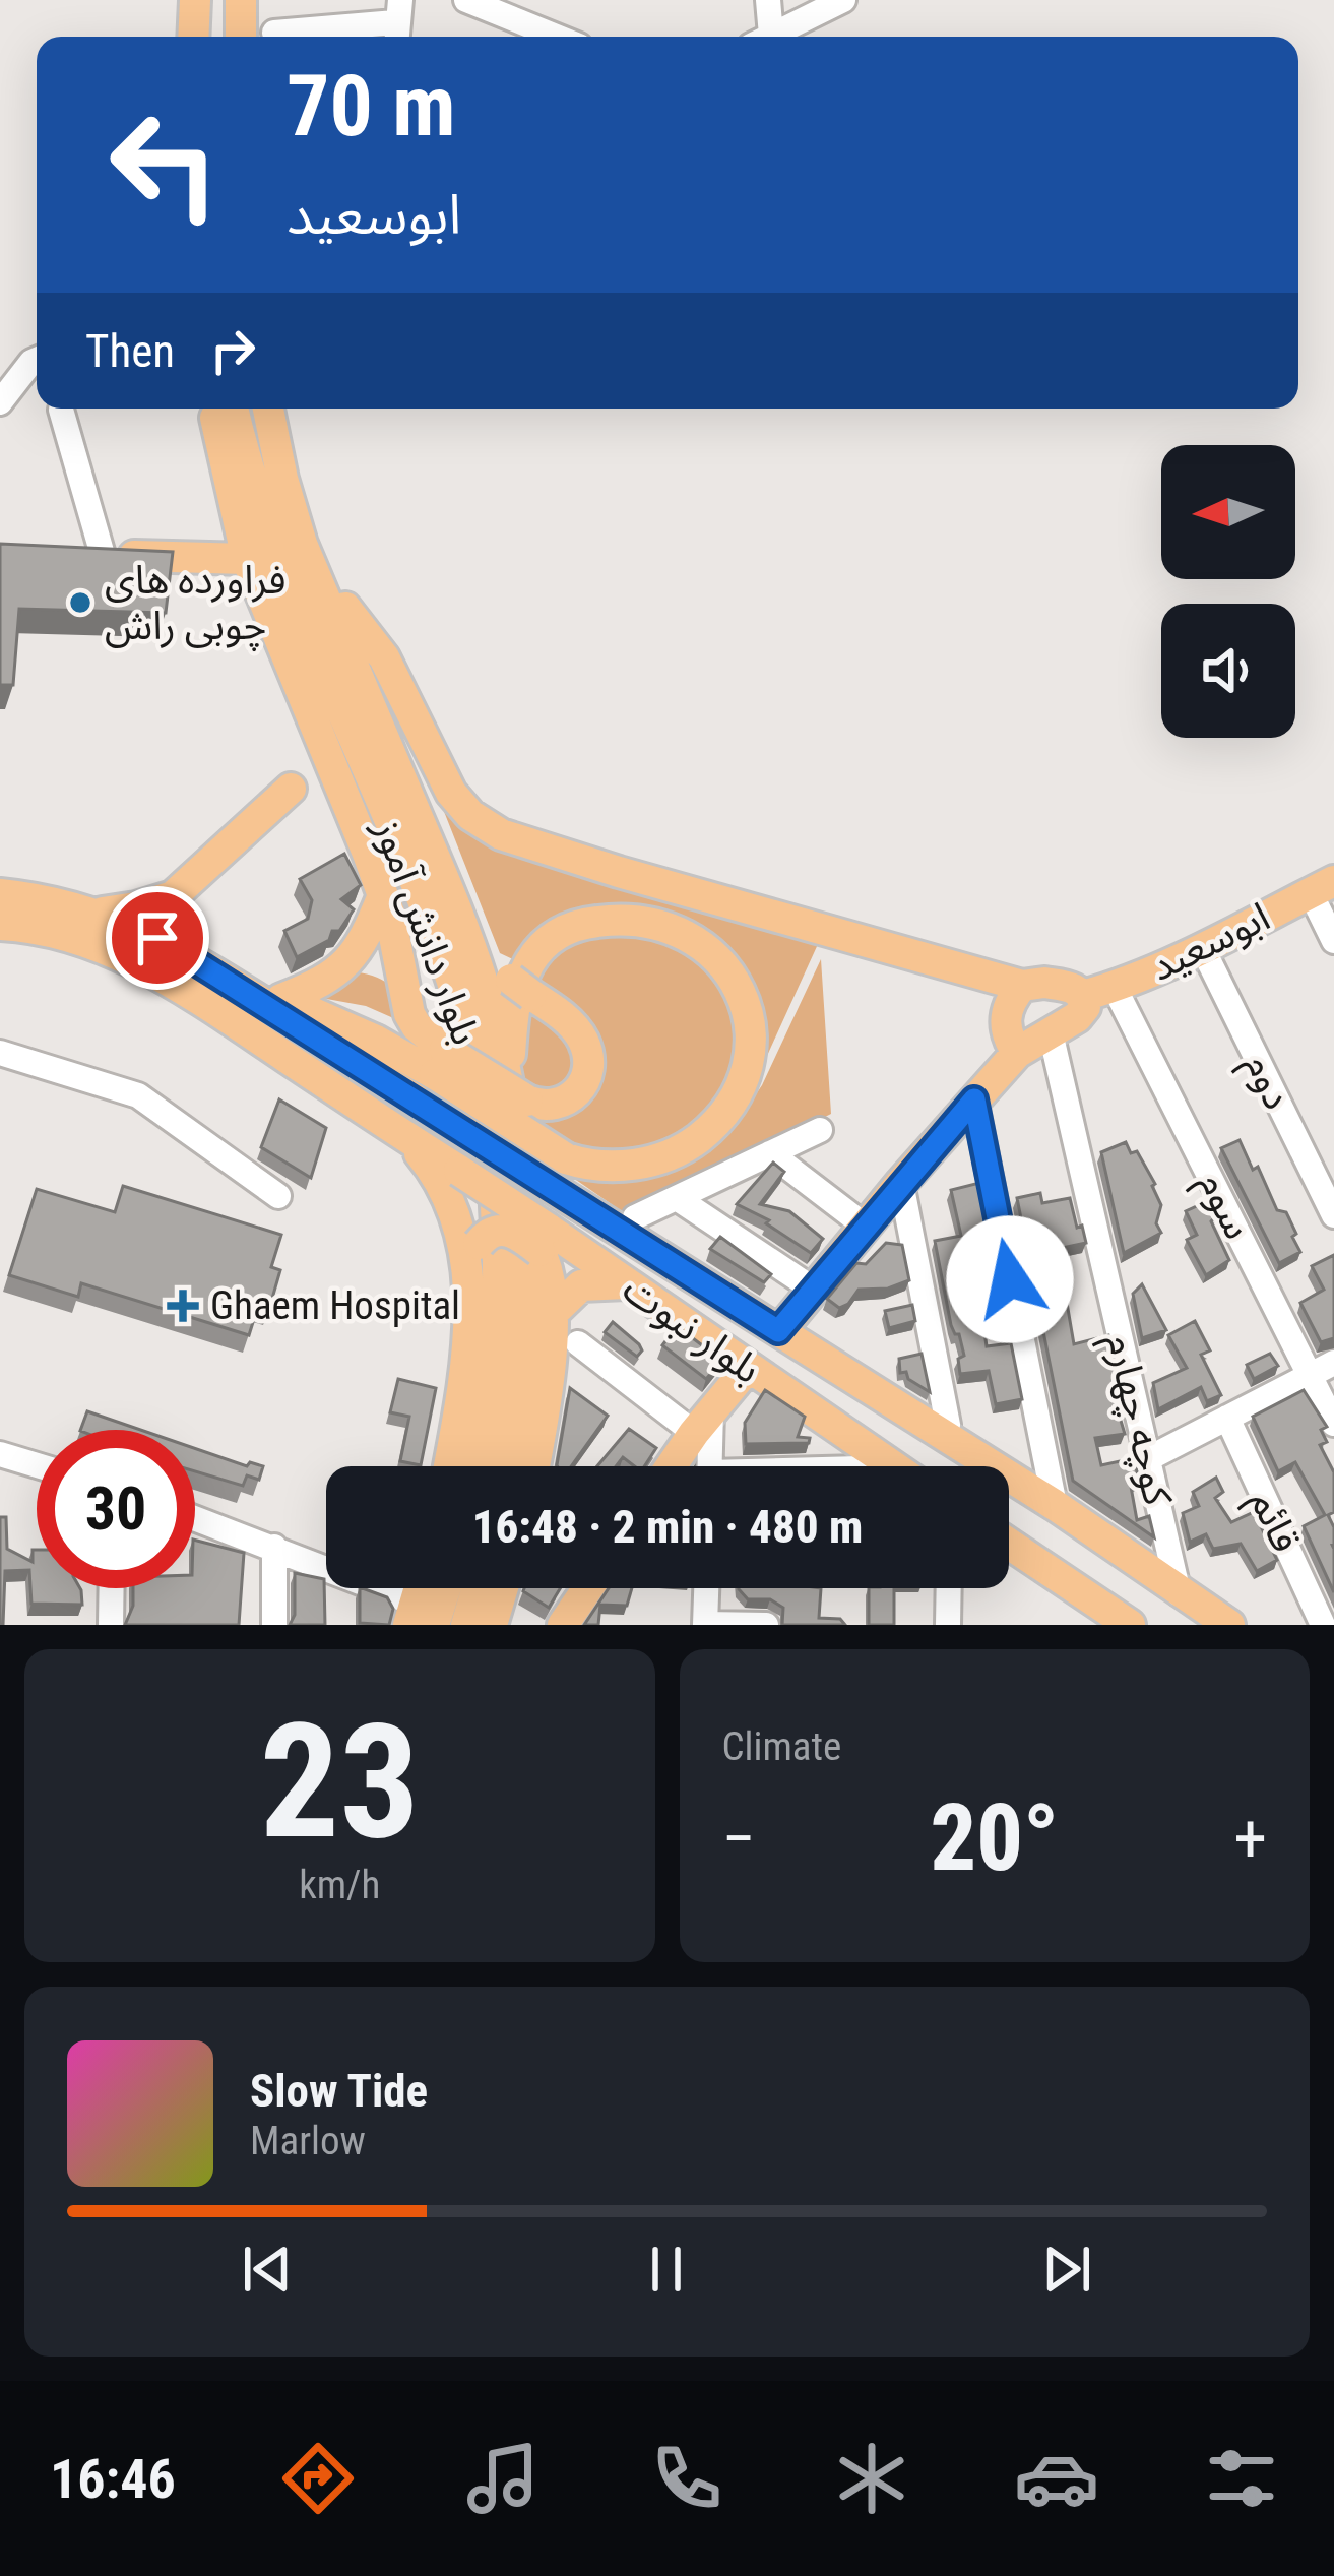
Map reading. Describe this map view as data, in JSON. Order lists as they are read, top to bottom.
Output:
{
  "streets": {
    "main road": ["بلوار دانش آموز", "ابوسعید", "بلوار نبوت"],
    "street": [
      "دوم",
      "سوم",
      "کوچه چهارم",
      "قائم"
    ]
  },
  "crossings": [
    ["ابوسعید", "دوم"],
    ["ابوسعید", "سوم"],
    ["بلوار نبوت", "کوچه چهارم"]
  ],
  "places": {
    "other": ["فراورده های چوبی راش"],
    "health": ["Ghaem Hospital"]
  },
  "north": "left",
  "page": {
    "turn": ["70 m", "ابوسعید"],
    "then": "Then",
    "limit": "30",
    "trip": "16:48 · 2 min · 480 m",
    "tile": [
      ["23", "km/h"],
      "Climate"
    ],
    "heat": ["−", "20°", "+"],
    "song": ["Slow Tide", "Marlow"],
    "tabs": "16:46"
  }
}
